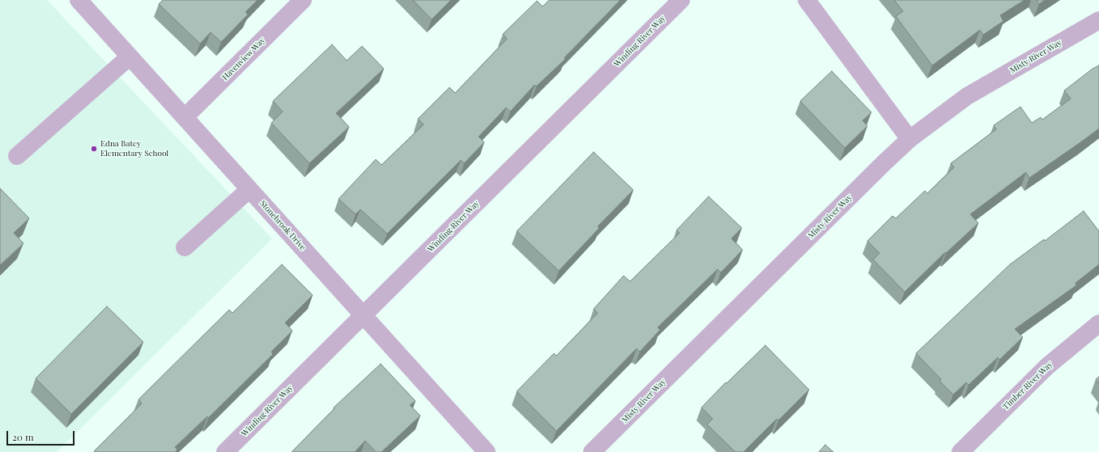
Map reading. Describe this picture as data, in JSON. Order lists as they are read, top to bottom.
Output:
{
  "streets": {
    "street": [
      "Winding River Way",
      "Misty River Way",
      "Havenview Way",
      "Stonebrook Drive",
      "Timber River Way"
    ]
  },
  "crossings": [
    ["Winding River Way", "Stonebrook Drive"],
    ["Havenview Way", "Stonebrook Drive"]
  ],
  "places": ["Edna Batey Elementary School"],
  "scale_bar": "20 m"
}
